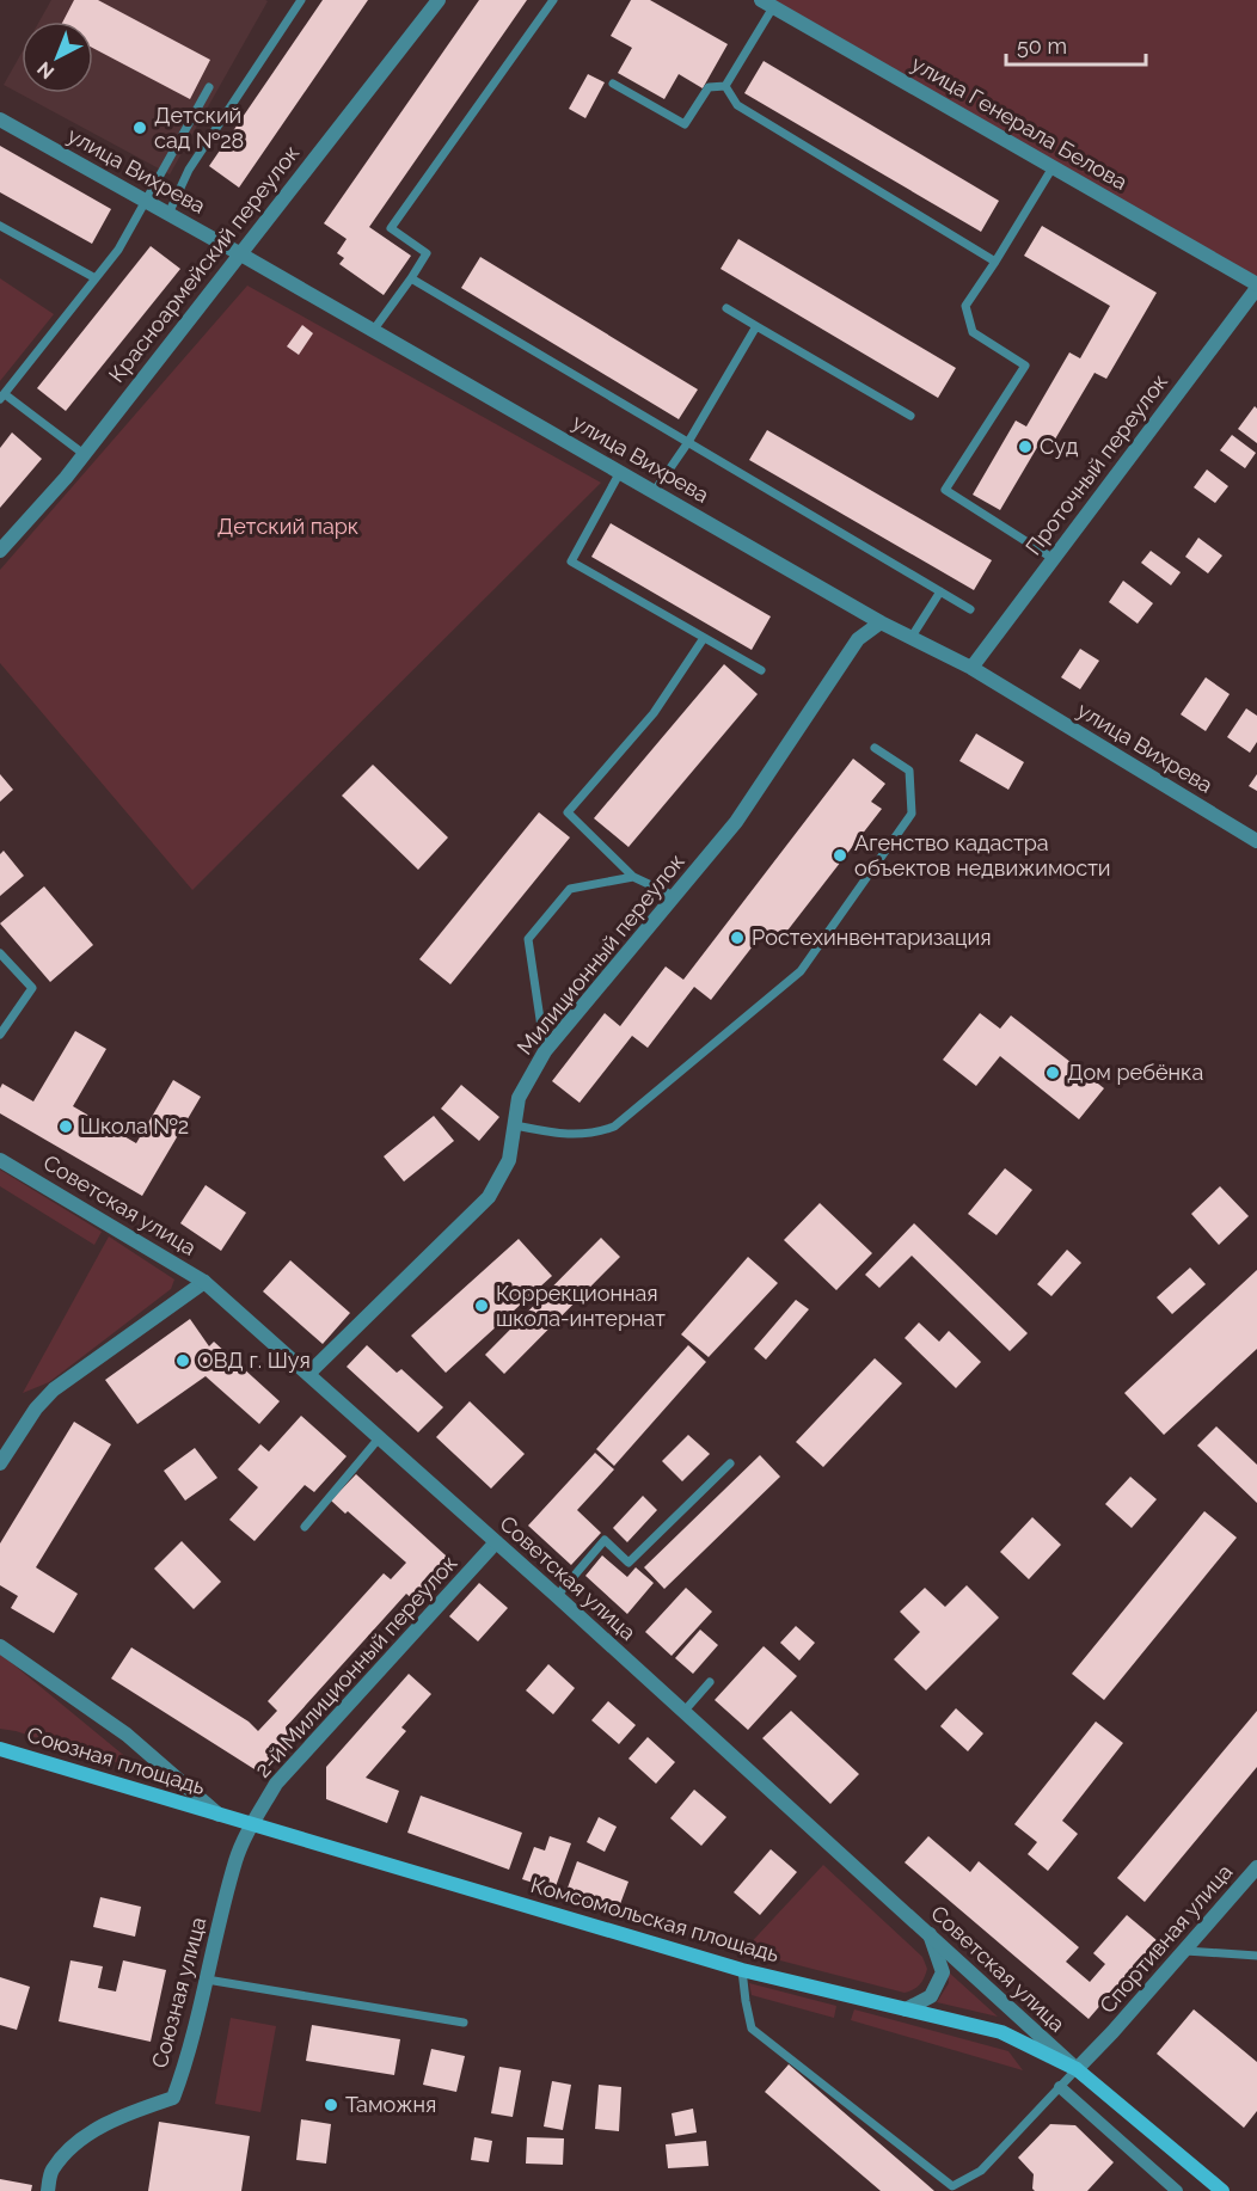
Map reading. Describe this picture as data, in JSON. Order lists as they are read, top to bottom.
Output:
{
  "streets": {
    "main road": ["Союзная площадь", "Комсомольская площадь"],
    "street": [
      "улица Генерала Белова",
      "улица Вихрева",
      "Красноармейский переулок",
      "Проточный переулок",
      "Милиционный переулок",
      "Советская улица",
      "2-й Милиционный переулок",
      "Спортивная улица",
      "Союзная улица"
    ]
  },
  "crossings": [
    ["улица Генерала Белова", "Проточный переулок"],
    ["улица Вихрева", "Красноармейский переулок"],
    ["улица Вихрева", "Проточный переулок"],
    ["улица Вихрева", "Милиционный переулок"],
    ["Милиционный переулок", "Советская улица"],
    ["Советская улица", "2-й Милиционный переулок"],
    ["Советская улица", "Комсомольская площадь"],
    ["Советская улица", "Спортивная улица"],
    ["2-й Милиционный переулок", "Комсомольская площадь"],
    ["2-й Милиционный переулок", "Союзная улица"],
    ["Союзная площадь", "Комсомольская площадь"],
    ["Комсомольская площадь", "Спортивная улица"],
    ["Комсомольская площадь", "Союзная улица"]
  ],
  "parks": ["Детский парк"],
  "places": [
    "Детский сад №28",
    "Суд",
    "Агенство кадастра объектов недвижимости",
    "Ростехинвентаризация",
    "Дом ребёнка",
    "Школа №2",
    "Коррекционная школа-интернат",
    "ОВД г. Шуя",
    "Таможня"
  ],
  "scale_bar": "50 m",
  "north": "bottom left"
}
